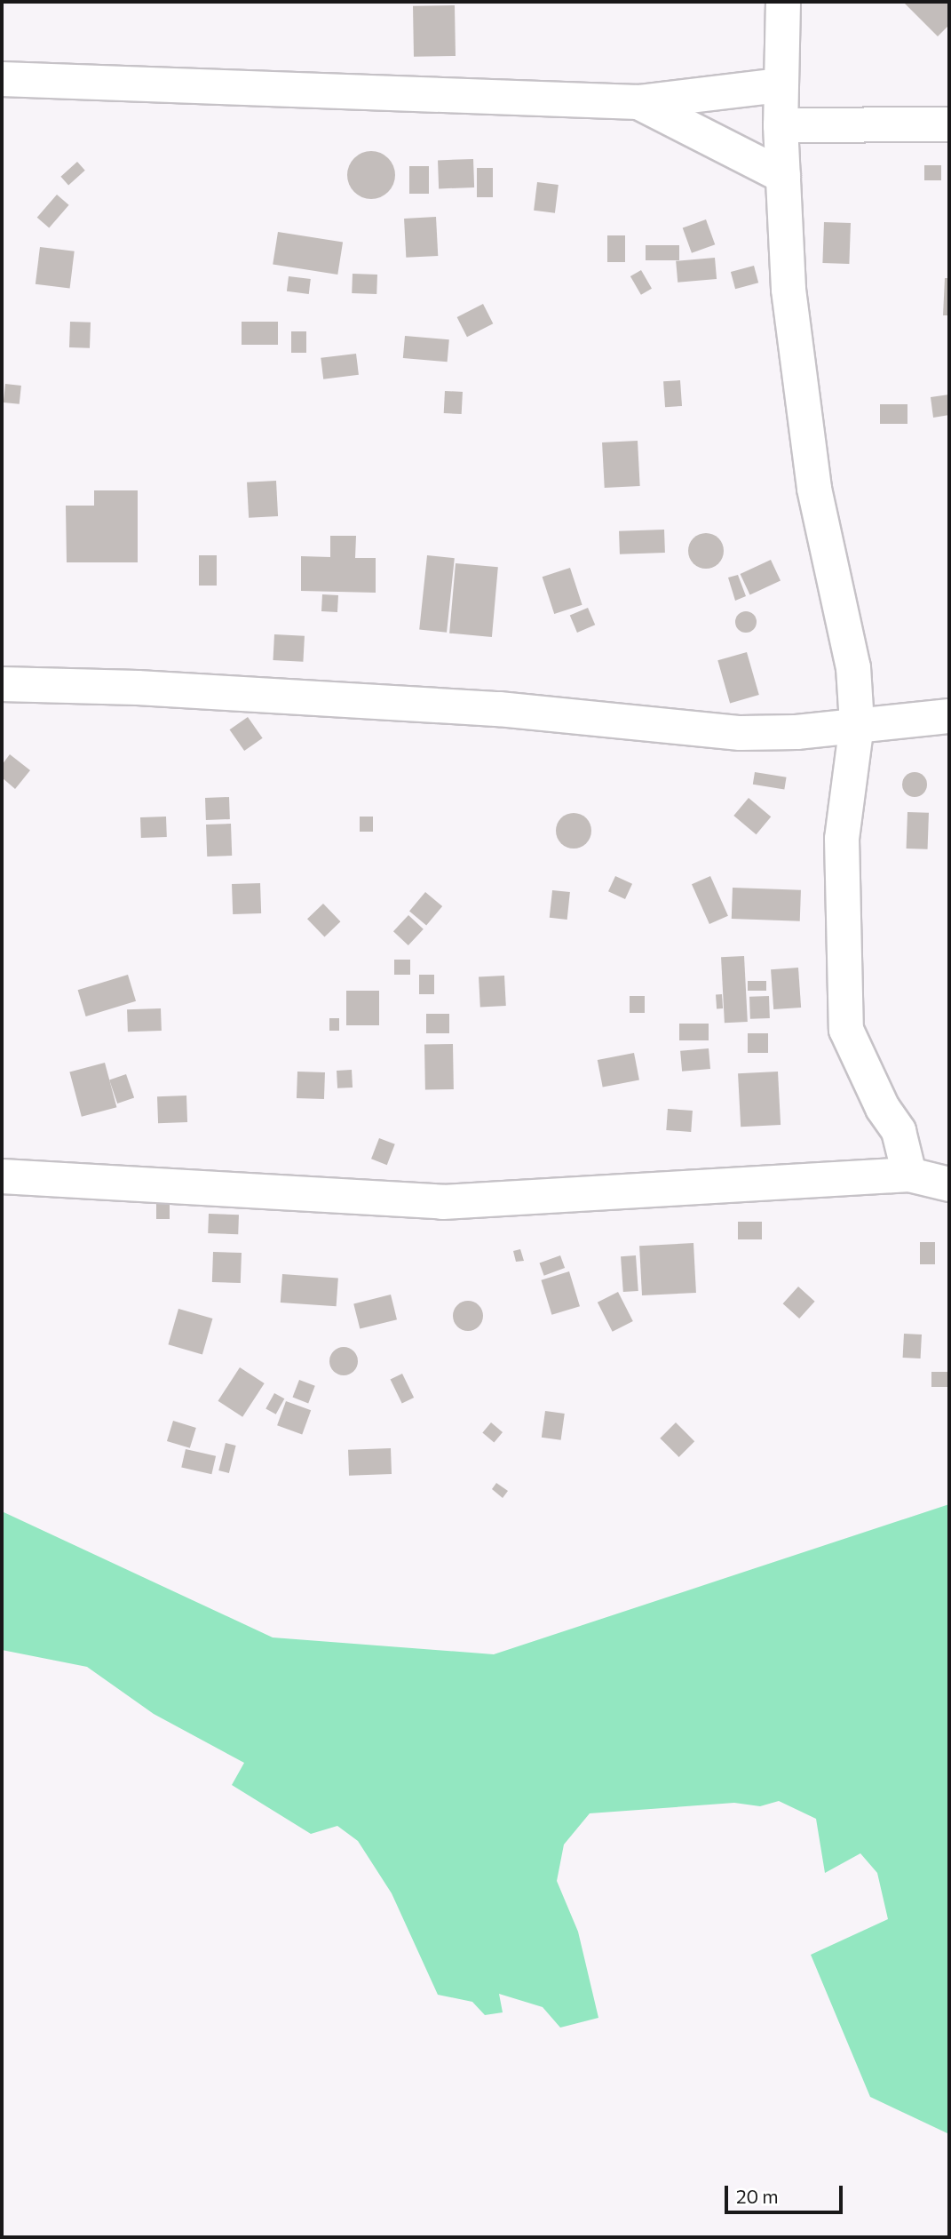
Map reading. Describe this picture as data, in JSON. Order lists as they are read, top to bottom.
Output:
{
  "scale_bar": "20 m"
}
